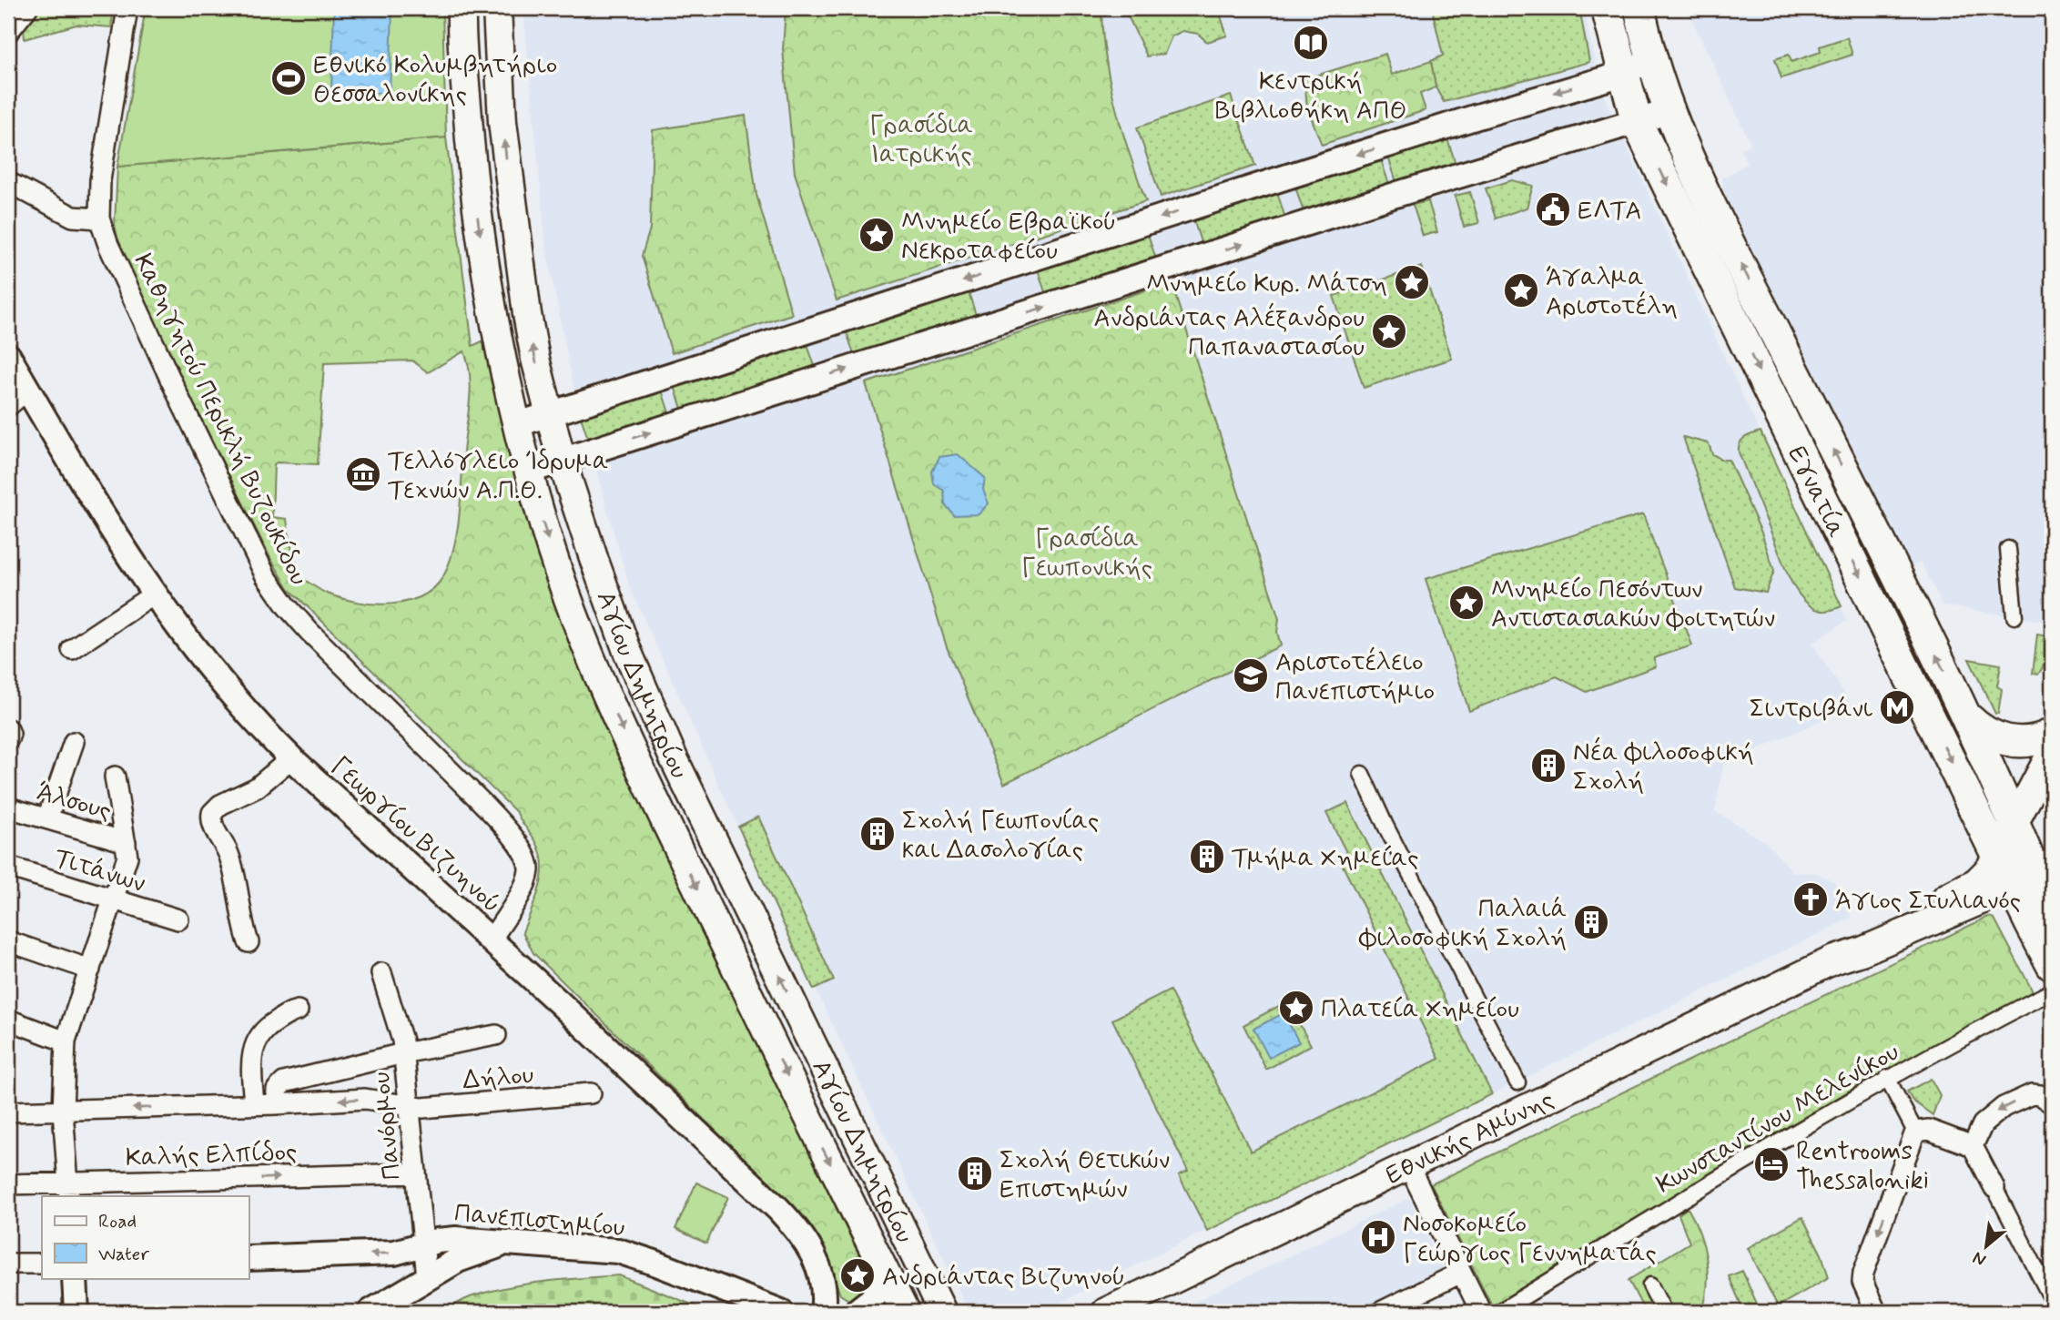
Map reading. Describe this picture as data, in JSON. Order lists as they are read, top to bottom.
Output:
{
  "streets": {
    "main road": ["Εγνατία", "Αγίου Δημητρίου", "Εθνικής Αμύνης"],
    "street": [
      "Καθηγητού Περικλή Βυζουκίδου",
      "Άλσους",
      "Γεωργίου Βιζυηνού",
      "Τιτάνων",
      "Δήλου",
      "Κωνσταντίνου Μελενίκου",
      "Πανόρμου",
      "Καλής Ελπίδος",
      "Πανεπιστημίου"
    ]
  },
  "crossings": [
    ["Καθηγητού Περικλή Βυζουκίδου", "Γεωργίου Βιζυηνού"],
    ["Εγνατία", "Εθνικής Αμύνης"],
    ["Δήλου", "Πανόρμου"],
    ["Πανόρμου", "Καλής Ελπίδος"],
    ["Πανόρμου", "Πανεπιστημίου"]
  ],
  "one_way": ["Δήλου", "Καλής Ελπίδος"],
  "parks": ["Γρασίδια Ιατρικής", "Γρασίδια Γεωπονικής"],
  "places": {
    "library": ["Κεντρική Βιβλιοθήκη ΑΠΘ"],
    "sports": ["Εθνικό Κολυμβητήριο Θεσσαλονίκης"],
    "public building": ["ΕΛΤΑ"],
    "place": [
      "Μνημείο Εβραϊκού Νεκροταφείου",
      "Μνημείο Κυρ. Μάτση",
      "Άγαλμα Αριστοτέλη",
      "Ανδριάντας Αλέξανδρου Παπαναστασίου",
      "Μνημείο Πεσόντων Αντιστασιακών Φοιτητών",
      "Πλατεία Χημείου",
      "Ανδριάντας Βιζυηνού"
    ],
    "museum": ["Τελλόγλειο Ίδρυμα Τεχνών Α.Π.Θ."],
    "school or university": ["Αριστοτέλειο Πανεπιστήμιο"],
    "metro station": ["Σιντριβάνι"],
    "building": [
      "Νέα Φιλοσοφική Σχολή",
      "Σχολή Γεωπονίας και Δασολογίας",
      "Τμήμα Χημείας",
      "Παλαιά Φιλοσοφική Σχολή",
      "Σχολή Θετικών Επιστημών"
    ],
    "church": ["Άγιος Στυλιανός"],
    "hotel": ["Rentrooms Thessaloniki"],
    "hospital": ["Νοσοκομείο Γεώργιος Γεννηματάς"]
  },
  "legend": ["Road", "Water"],
  "north": "bottom left"
}
